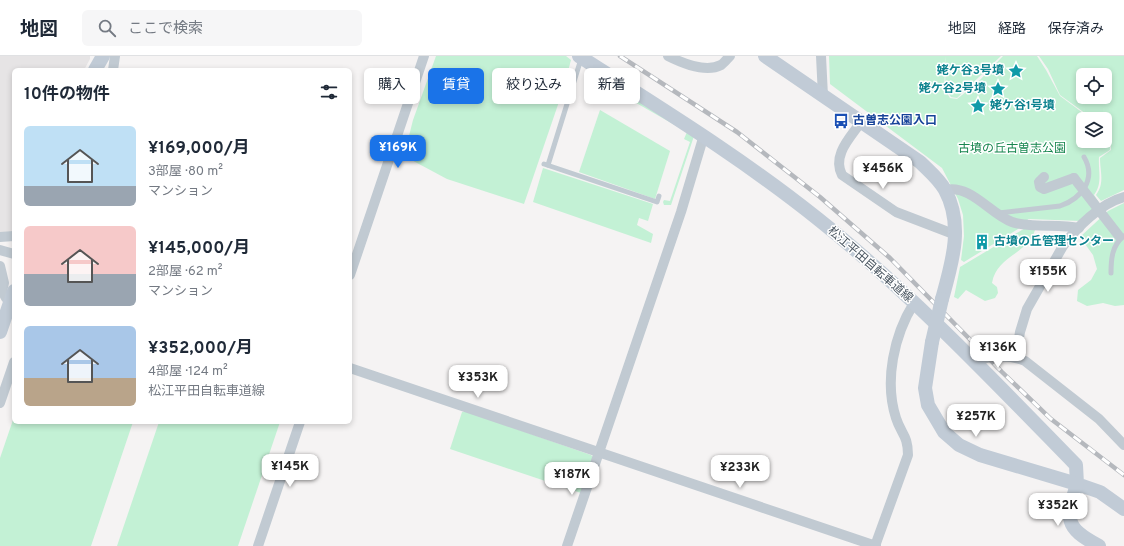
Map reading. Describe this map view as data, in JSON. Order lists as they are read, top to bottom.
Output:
{
  "streets": {
    "street": ["松江平田自転車道線"]
  },
  "parks": ["古墳の丘古曽志公園"],
  "places": {
    "place": ["姥ケ谷3号墳", "姥ケ谷2号墳", "姥ケ谷1号墳"],
    "bus stop": ["古曽志公園入口"],
    "building": ["古墳の丘管理センター"]
  },
  "page": {
    "header": "地図",
    "search": "ここで検索",
    "nav": ["地図", "経路", "保存済み"],
    "chip": [
      "購入",
      "賃貸",
      "絞り込み",
      "新着"
    ],
    "heading": "10件の物件",
    "list": [
      {
        "name": "¥169,000/月",
        "note": "3部屋 · 80 m² · マンション"
      },
      {
        "name": "¥145,000/月",
        "note": "2部屋 · 62 m² · マンション"
      },
      {
        "name": "¥352,000/月",
        "note": "4部屋 · 124 m² · 松江平田自転車道線"
      }
    ],
    "price": [
      "¥169K",
      "¥456K",
      "¥155K",
      "¥136K",
      "¥353K",
      "¥257K",
      "¥145K",
      "¥233K",
      "¥187K",
      "¥352K"
    ]
  }
}
